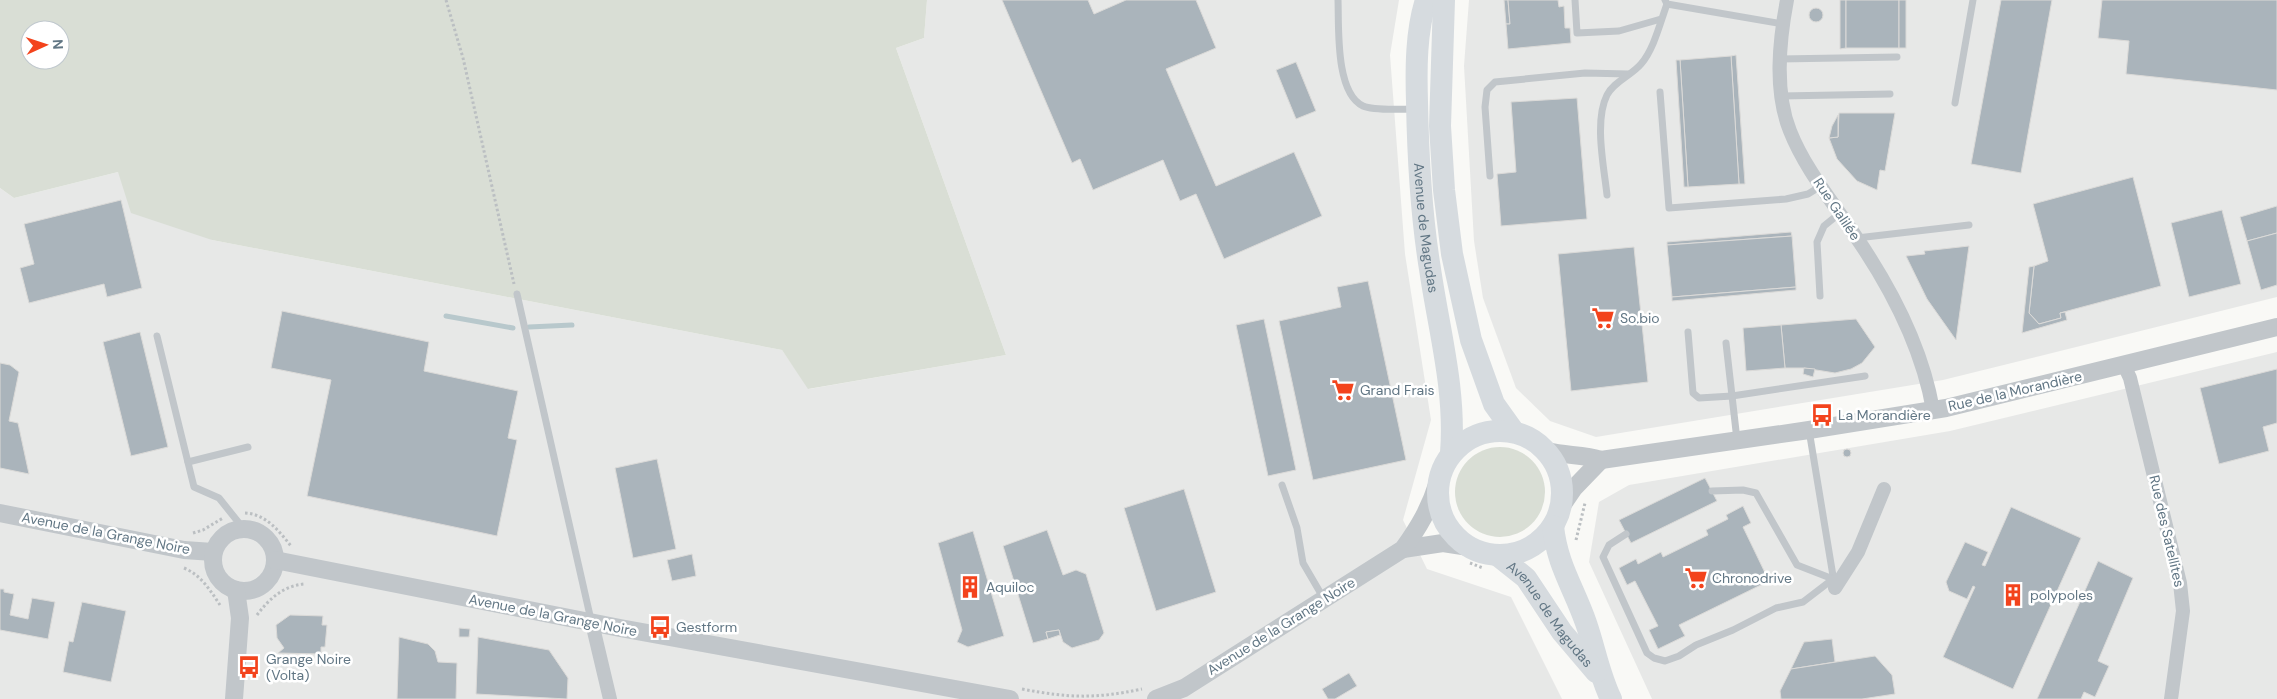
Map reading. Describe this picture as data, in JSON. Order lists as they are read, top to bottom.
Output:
{
  "streets": {
    "main road": ["Avenue de Magudas"],
    "street": [
      "Rue Galilée",
      "Rue de la Morandière",
      "Rue des Satellites",
      "Avenue de la Grange Noire"
    ]
  },
  "crossings": [
    ["Rue Galilée", "Rue de la Morandière"],
    ["Avenue de Magudas", "Rue de la Morandière"],
    ["Rue de la Morandière", "Rue des Satellites"]
  ],
  "places": {
    "supermarket": ["So.bio", "Grand Frais", "Chronodrive"],
    "bus stop": ["La Morandière", "Gestform", "Grange Noire (Volta)"],
    "building": ["Aquiloc", "polypoles"]
  },
  "north": "right"
}
